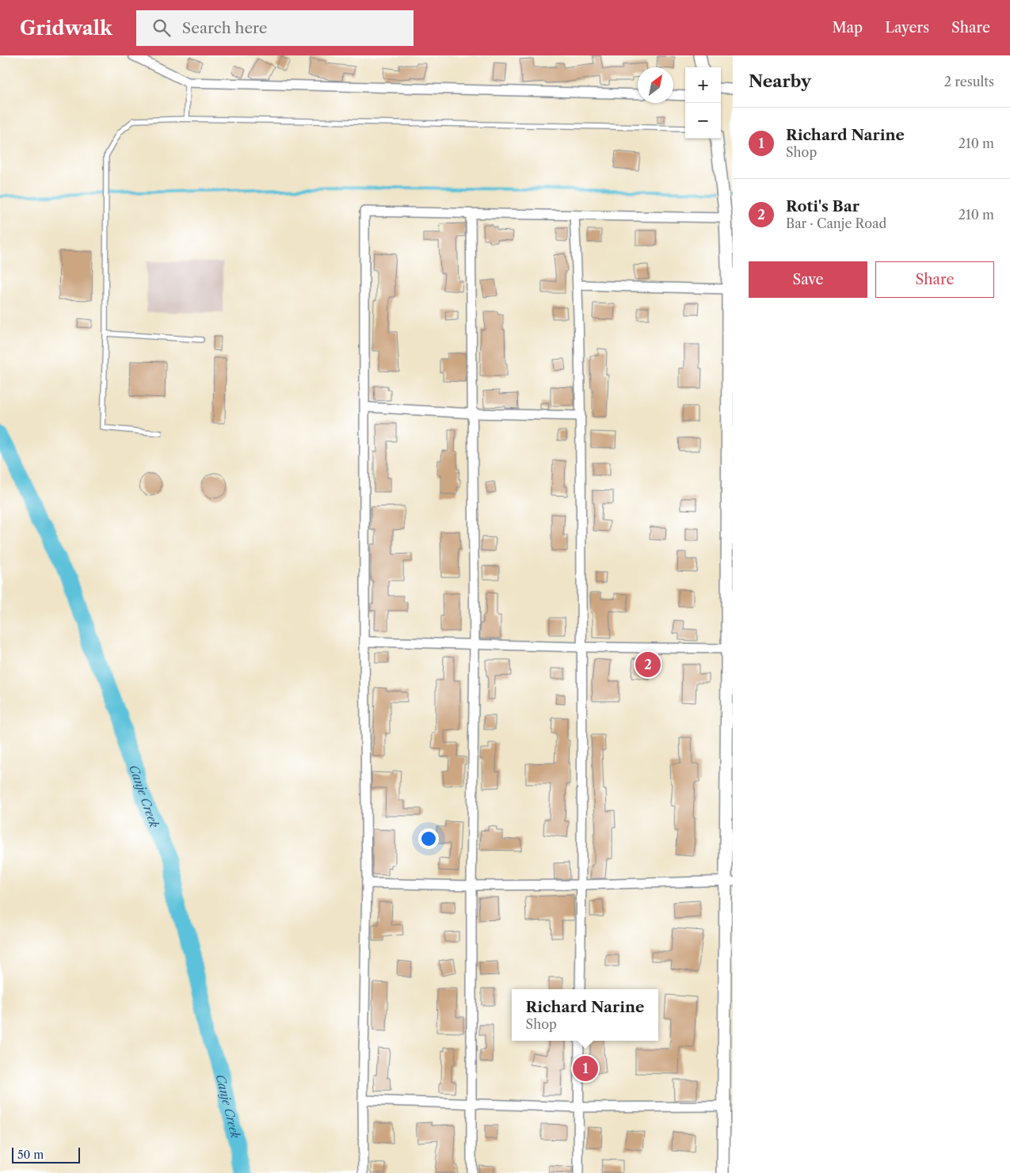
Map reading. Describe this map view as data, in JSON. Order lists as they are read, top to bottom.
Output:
{
  "water": ["Canje Creek"],
  "scale_bar": "50 m",
  "north": "top right",
  "page": {
    "header": "Gridwalk",
    "search": "Search here",
    "nav": ["Map", "Layers", "Share"],
    "heading": ["Nearby", "2 results"],
    "map_buttons": ["+", "−"],
    "list": [
      {
        "mark": "1",
        "name": "Richard Narine",
        "note": "Shop",
        "value": "210 m"
      },
      {
        "mark": "2",
        "name": "Roti's Bar",
        "note": "Bar · Canje Road",
        "value": "210 m"
      }
    ],
    "buttons": ["Save", "Share"],
    "pins": ["2", "1"],
    "popup": ["Richard Narine", "Shop"],
    "scale": "50 m"
  }
}
